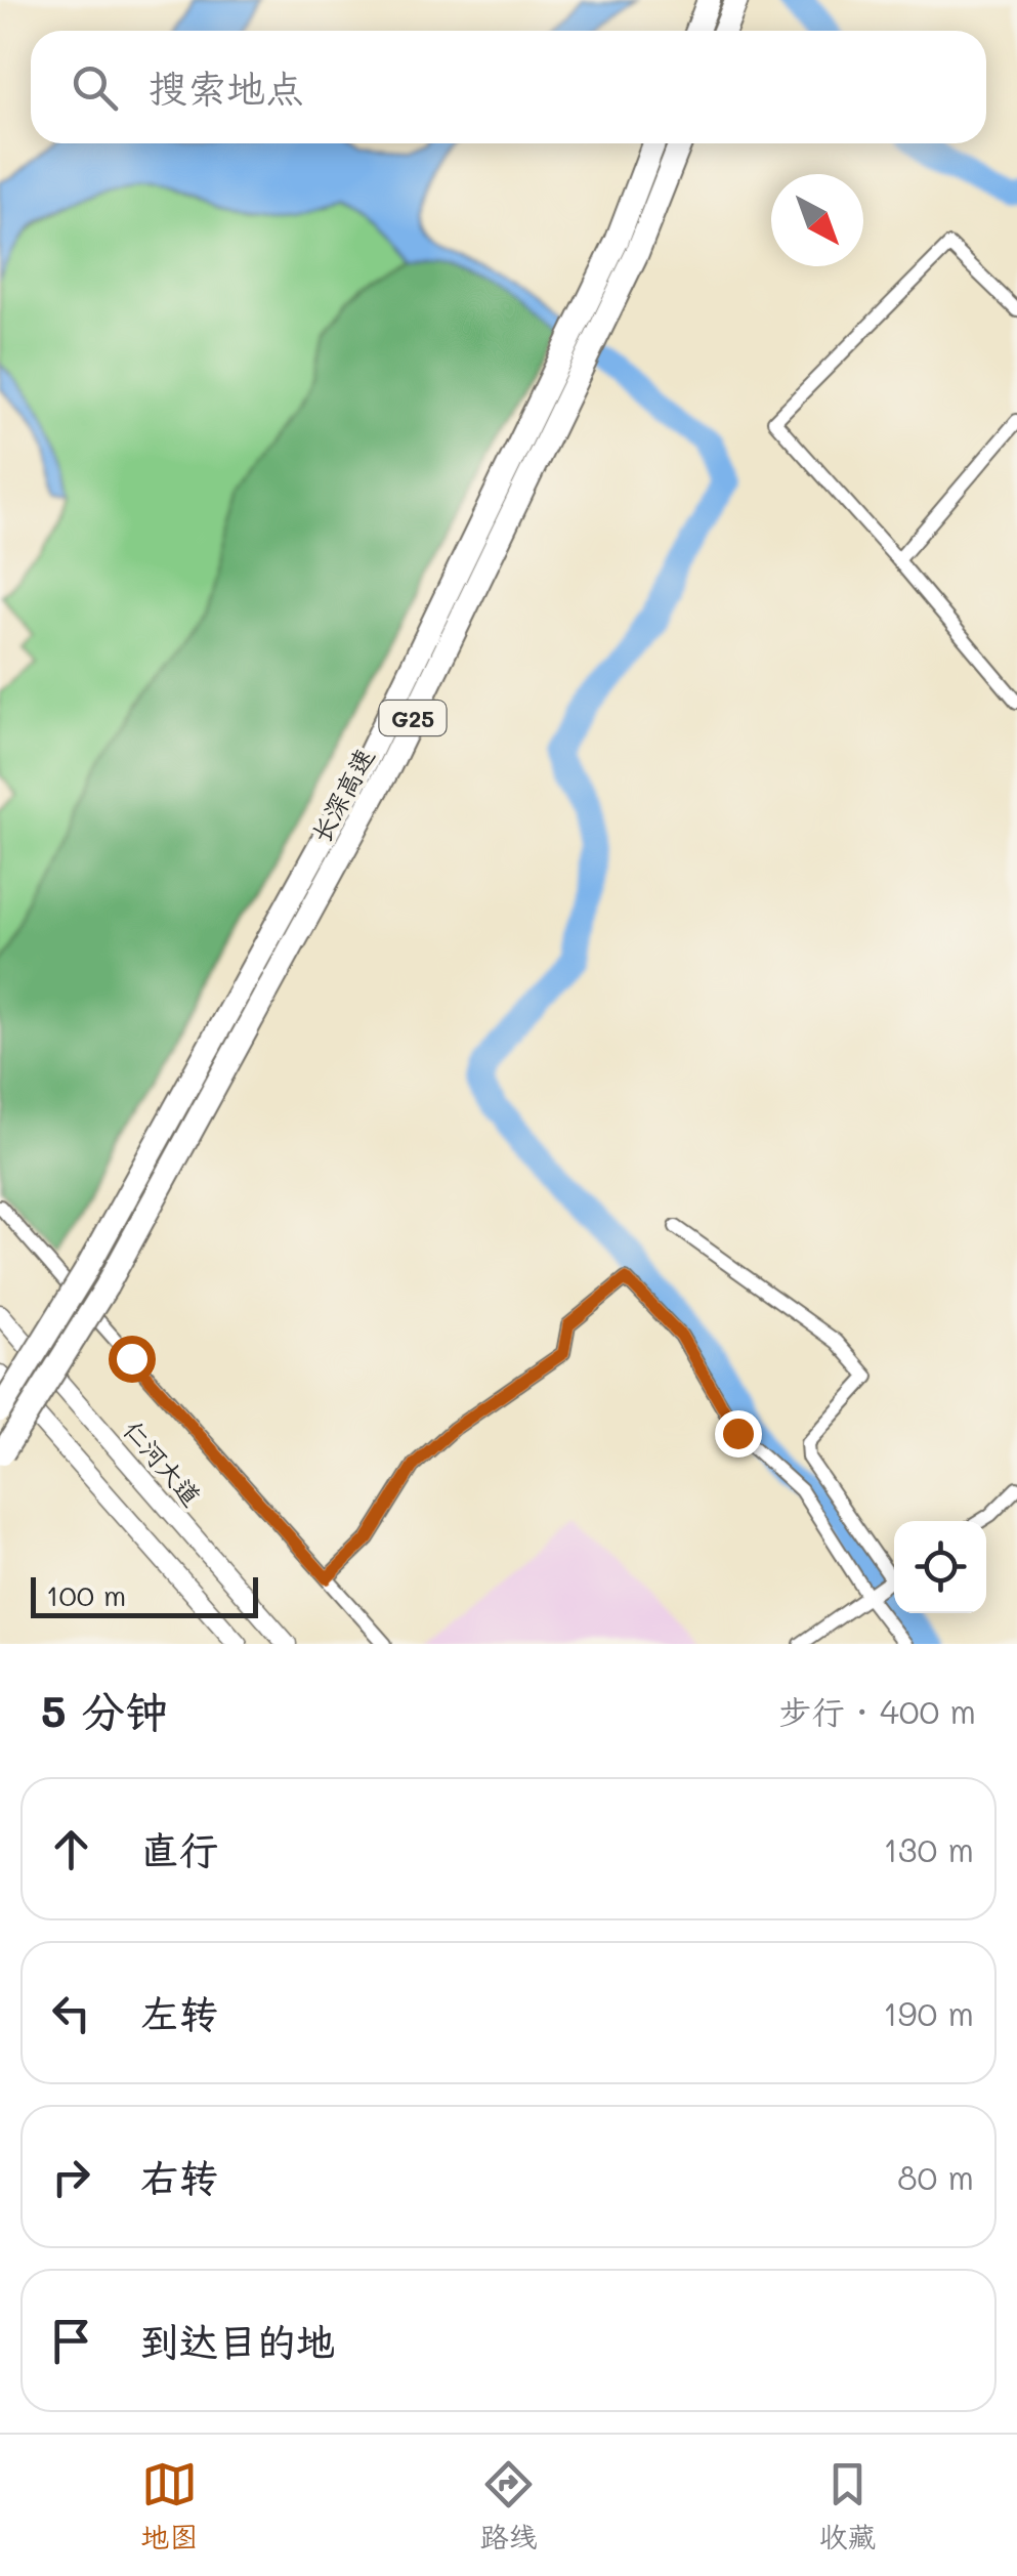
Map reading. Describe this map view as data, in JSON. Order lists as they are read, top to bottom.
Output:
{
  "streets": {
    "highway": ["G25", "长深高速"],
    "main road": ["仁河大道"]
  },
  "scale_bar": "100 m",
  "north": "bottom right",
  "page": {
    "search": "搜索地点",
    "scale": "100 m",
    "heading": ["5 分钟", "步行 · 400 m"],
    "list": [
      ["直行", "130 m"],
      ["左转", "190 m"],
      ["右转", "80 m"],
      "到达目的地"
    ],
    "nav": ["地图", "路线", "收藏"]
  }
}
